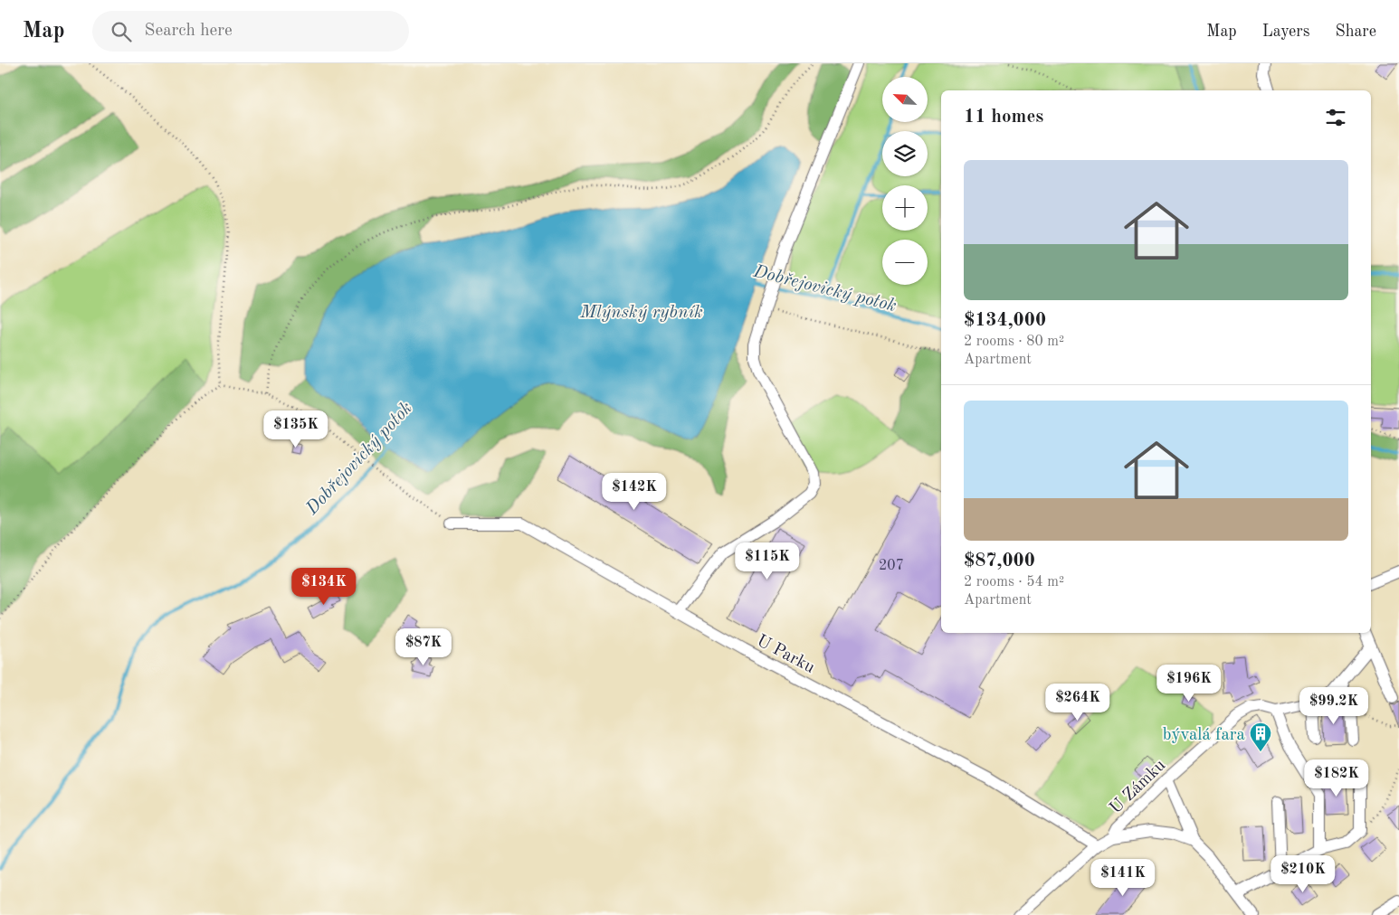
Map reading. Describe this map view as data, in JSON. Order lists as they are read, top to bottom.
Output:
{
  "streets": {
    "street": ["U Parku", "U Zámku"]
  },
  "water": ["Dobřejovický potok", "Mlýnský rybník"],
  "places": {
    "building": ["bývalá fara"]
  },
  "house_numbers": ["207"],
  "north": "top left",
  "page": {
    "header": "Map",
    "search": "Search here",
    "nav": ["Map", "Layers", "Share"],
    "map_buttons": ["+", "−"],
    "heading": "11 homes",
    "list": [
      {
        "name": "$134,000",
        "note": "2 rooms · 80 m² · Apartment"
      },
      {
        "name": "$87,000",
        "note": "2 rooms · 54 m² · Apartment"
      }
    ],
    "price": [
      "$135K",
      "$142K",
      "$115K",
      "$134K",
      "$87K",
      "$196K",
      "$264K",
      "$99.2K",
      "$182K",
      "$210K",
      "$141K"
    ]
  }
}
